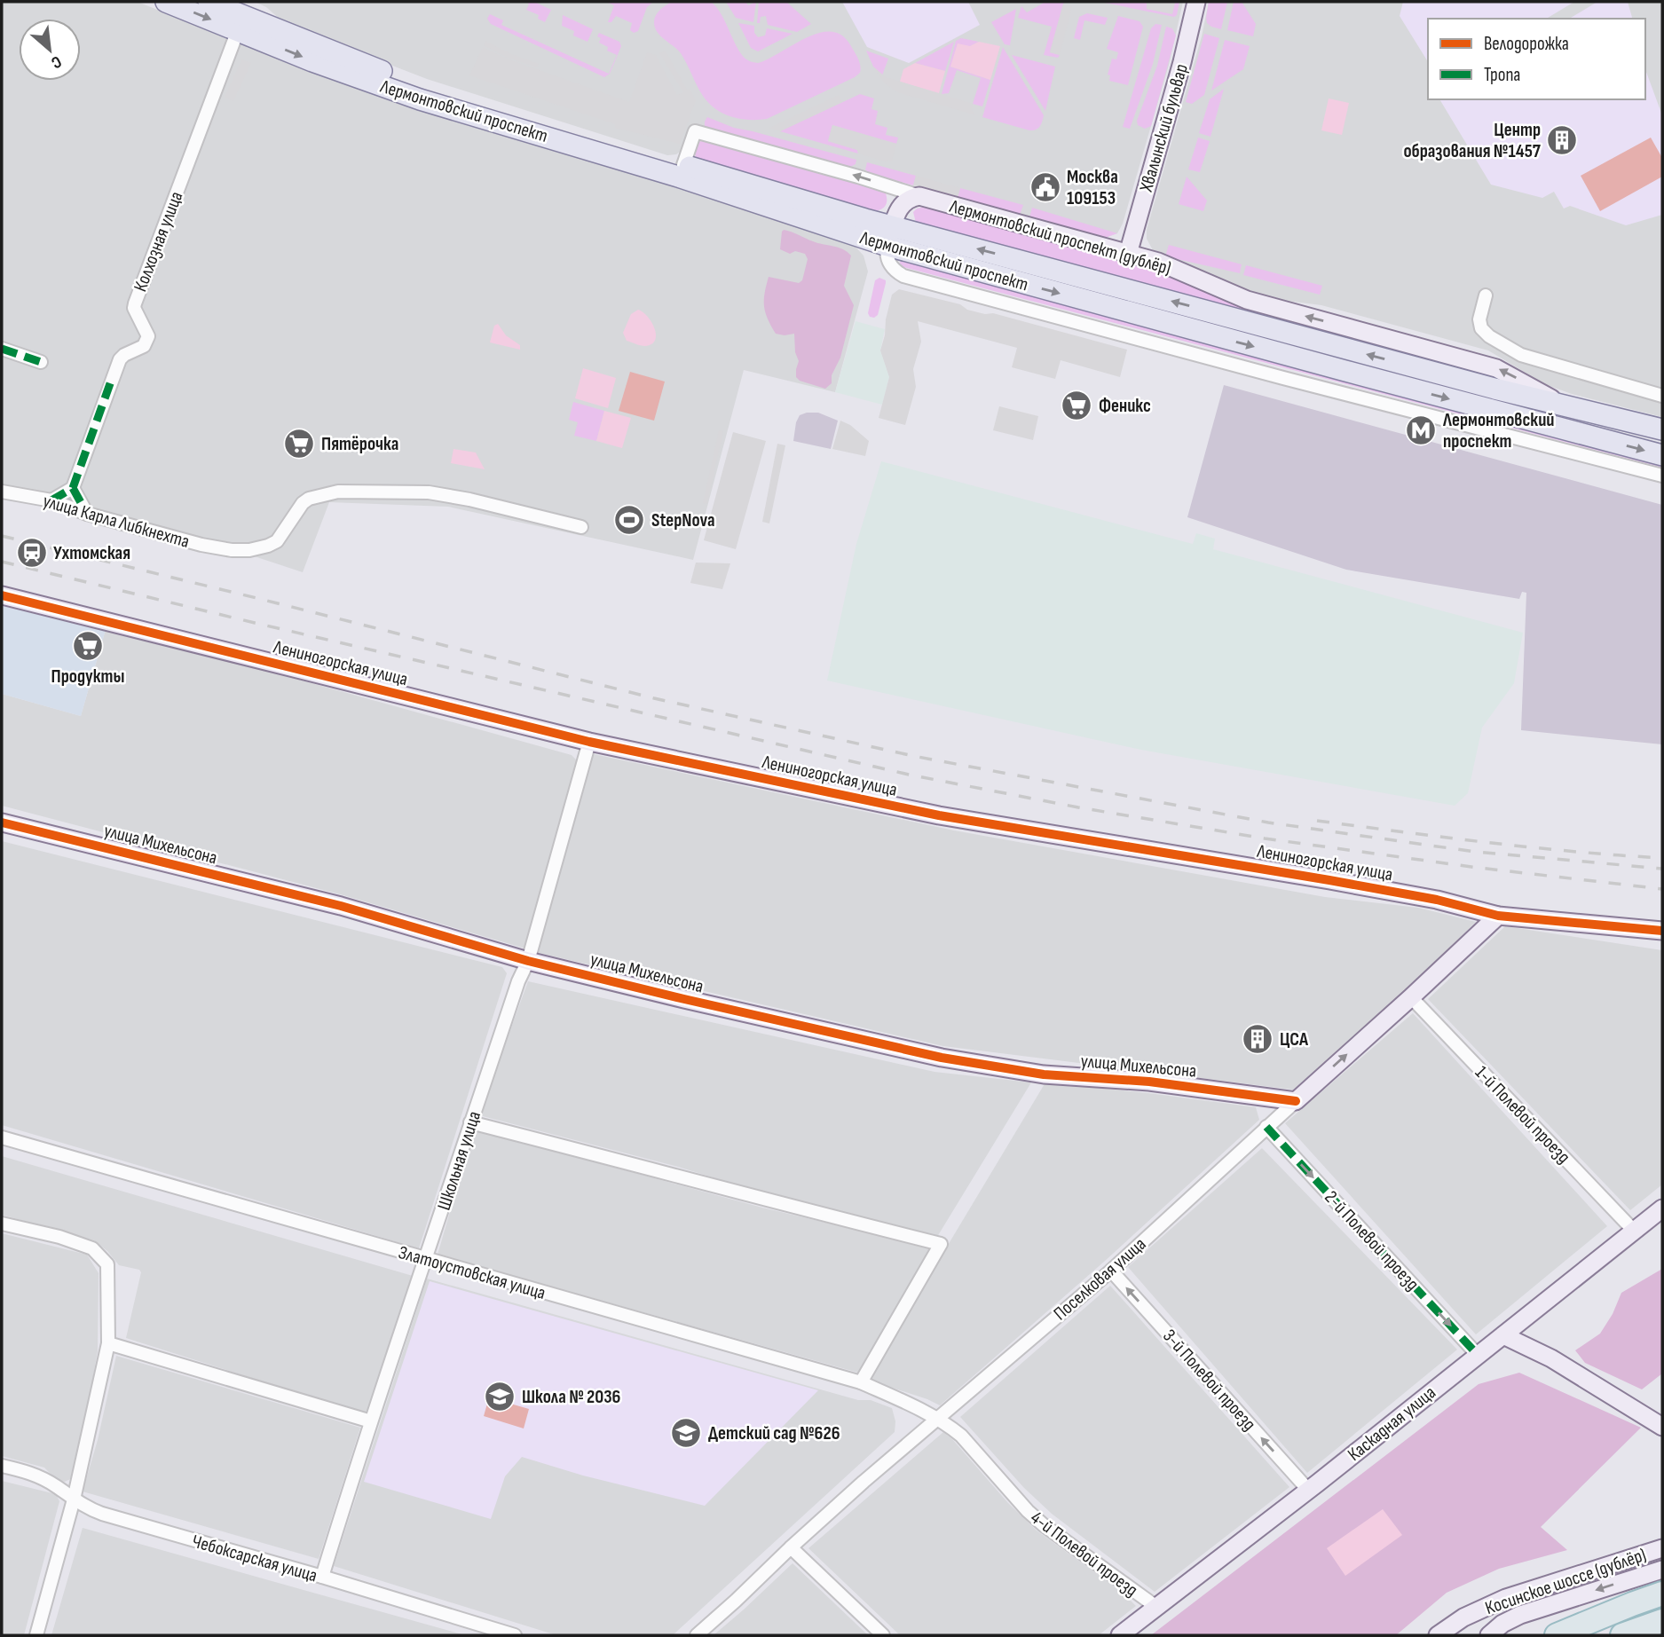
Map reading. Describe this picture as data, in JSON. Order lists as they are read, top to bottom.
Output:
{
  "streets": {
    "main road": ["Лермонтовский проспект"],
    "street": [
      "Хвалынский бульвар",
      "Лермонтовский проспект (дублёр)",
      "Колхозная улица",
      "улица Карла Либкнехта",
      "Лениногорская улица",
      "улица Михельсона",
      "1-й Полевой проезд",
      "Школьная улица",
      "2-й Полевой проезд",
      "Златоустовская улица",
      "Поселковая улица",
      "3-й Полевой проезд",
      "Каскадная улица",
      "4-й Полевой проезд",
      "Чебоксарская улица",
      "Косинское шоссе (дублёр)"
    ]
  },
  "crossings": [
    ["Лермонтовский проспект", "Лермонтовский проспект (дублёр)"],
    ["Лермонтовский проспект", "Колхозная улица"],
    ["Хвалынский бульвар", "Лермонтовский проспект (дублёр)"],
    ["Лениногорская улица", "Школьная улица"],
    ["Лениногорская улица", "Поселковая улица"],
    ["улица Михельсона", "Школьная улица"],
    ["улица Михельсона", "Поселковая улица"],
    ["1-й Полевой проезд", "Поселковая улица"],
    ["1-й Полевой проезд", "Каскадная улица"],
    ["Школьная улица", "Златоустовская улица"],
    ["Школьная улица", "Чебоксарская улица"],
    ["2-й Полевой проезд", "Поселковая улица"],
    ["2-й Полевой проезд", "Каскадная улица"],
    ["Златоустовская улица", "Поселковая улица"],
    ["Златоустовская улица", "4-й Полевой проезд"],
    ["Поселковая улица", "3-й Полевой проезд"],
    ["Поселковая улица", "4-й Полевой проезд"],
    ["3-й Полевой проезд", "Каскадная улица"],
    ["Каскадная улица", "4-й Полевой проезд"]
  ],
  "one_way": ["2-й Полевой проезд", "3-й Полевой проезд"],
  "places": {
    "building": ["Центр образования №1457", "ЦСА"],
    "public building": ["Москва 109153"],
    "supermarket": ["Феникс", "Пятёрочка", "Продукты"],
    "metro station": ["Лермонтовский проспект"],
    "sports": ["StepNova"],
    "station": ["Ухтомская"],
    "school or university": ["Школа № 2036", "Детский сад №626"]
  },
  "legend": ["Велодорожка", "Тропа"],
  "north": "bottom right"
}
